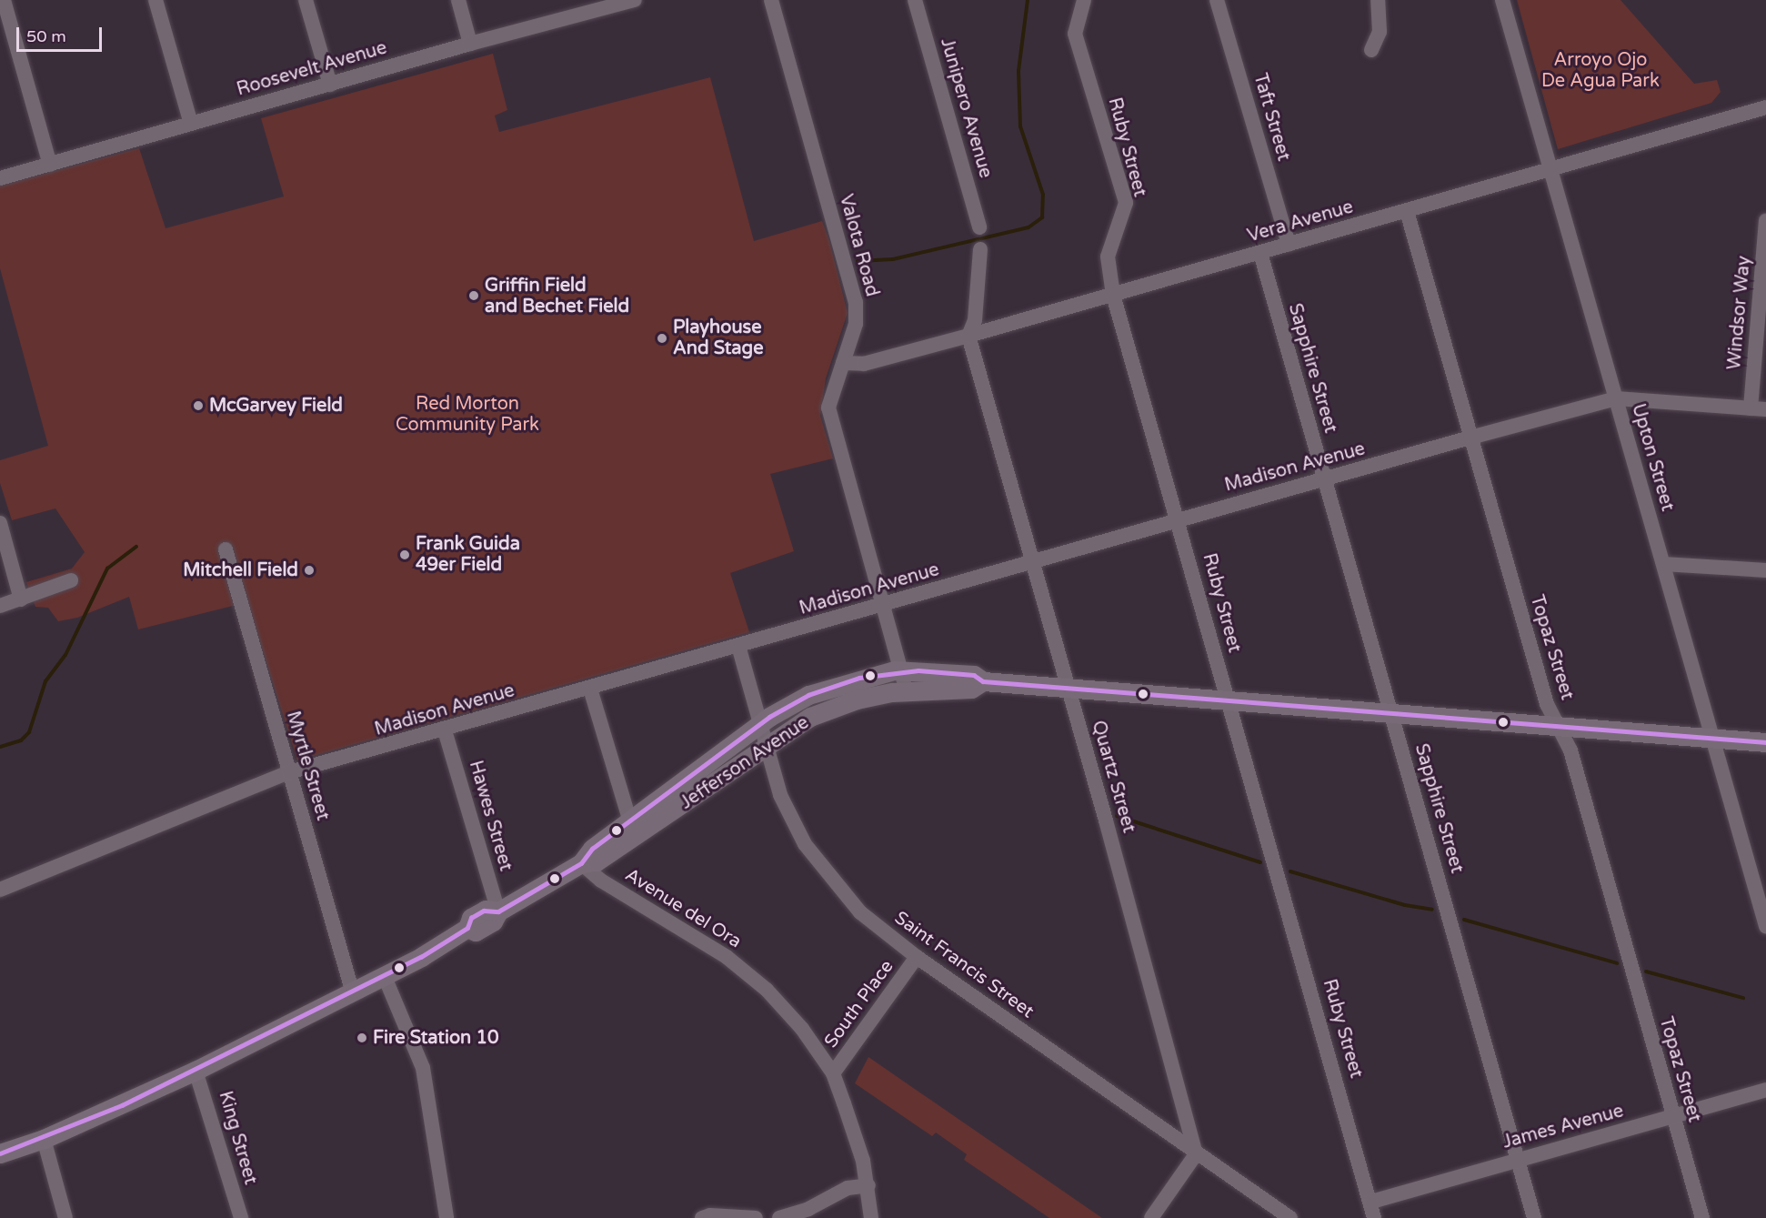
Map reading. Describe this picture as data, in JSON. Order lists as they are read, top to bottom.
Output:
{
  "streets": {
    "main road": ["Jefferson Avenue"],
    "street": [
      "Roosevelt Avenue",
      "Junipero Avenue",
      "Taft Street",
      "Ruby Street",
      "Vera Avenue",
      "Valota Road",
      "Windsor Way",
      "Sapphire Street",
      "Upton Street",
      "Madison Avenue",
      "Topaz Street",
      "Myrtle Street",
      "Quartz Street",
      "Hawes Street",
      "Avenue del Ora",
      "Saint Francis Street",
      "South Place",
      "James Avenue",
      "King Street"
    ]
  },
  "crossings": [
    ["Taft Street", "Vera Avenue"],
    ["Ruby Street", "Vera Avenue"],
    ["Ruby Street", "Madison Avenue"],
    ["Ruby Street", "Jefferson Avenue"],
    ["Ruby Street", "James Avenue"],
    ["Vera Avenue", "Valota Road"],
    ["Vera Avenue", "Sapphire Street"],
    ["Vera Avenue", "Upton Street"],
    ["Vera Avenue", "Topaz Street"],
    ["Vera Avenue", "Quartz Street"],
    ["Valota Road", "Madison Avenue"],
    ["Valota Road", "Jefferson Avenue"],
    ["Windsor Way", "Madison Avenue"],
    ["Sapphire Street", "Madison Avenue"],
    ["Sapphire Street", "Jefferson Avenue"],
    ["Sapphire Street", "James Avenue"],
    ["Upton Street", "Madison Avenue"],
    ["Upton Street", "Jefferson Avenue"],
    ["Madison Avenue", "Topaz Street"],
    ["Madison Avenue", "Myrtle Street"],
    ["Madison Avenue", "Quartz Street"],
    ["Madison Avenue", "Hawes Street"],
    ["Madison Avenue", "Saint Francis Street"],
    ["Topaz Street", "Jefferson Avenue"],
    ["Topaz Street", "James Avenue"],
    ["Jefferson Avenue", "Myrtle Street"],
    ["Jefferson Avenue", "Quartz Street"],
    ["Jefferson Avenue", "Hawes Street"],
    ["Jefferson Avenue", "Avenue del Ora"],
    ["Jefferson Avenue", "Saint Francis Street"],
    ["Jefferson Avenue", "King Street"],
    ["Quartz Street", "Saint Francis Street"],
    ["Avenue del Ora", "South Place"],
    ["Saint Francis Street", "South Place"]
  ],
  "parks": ["Arroyo Ojo De Agua Park", "Red Morton Community Park"],
  "places": [
    "Griffin Field and Bechet Field",
    "Playhouse And Stage",
    "McGarvey Field",
    "Frank Guida 49er Field",
    "Mitchell Field",
    "Fire Station 10"
  ],
  "scale_bar": "50 m"
}
